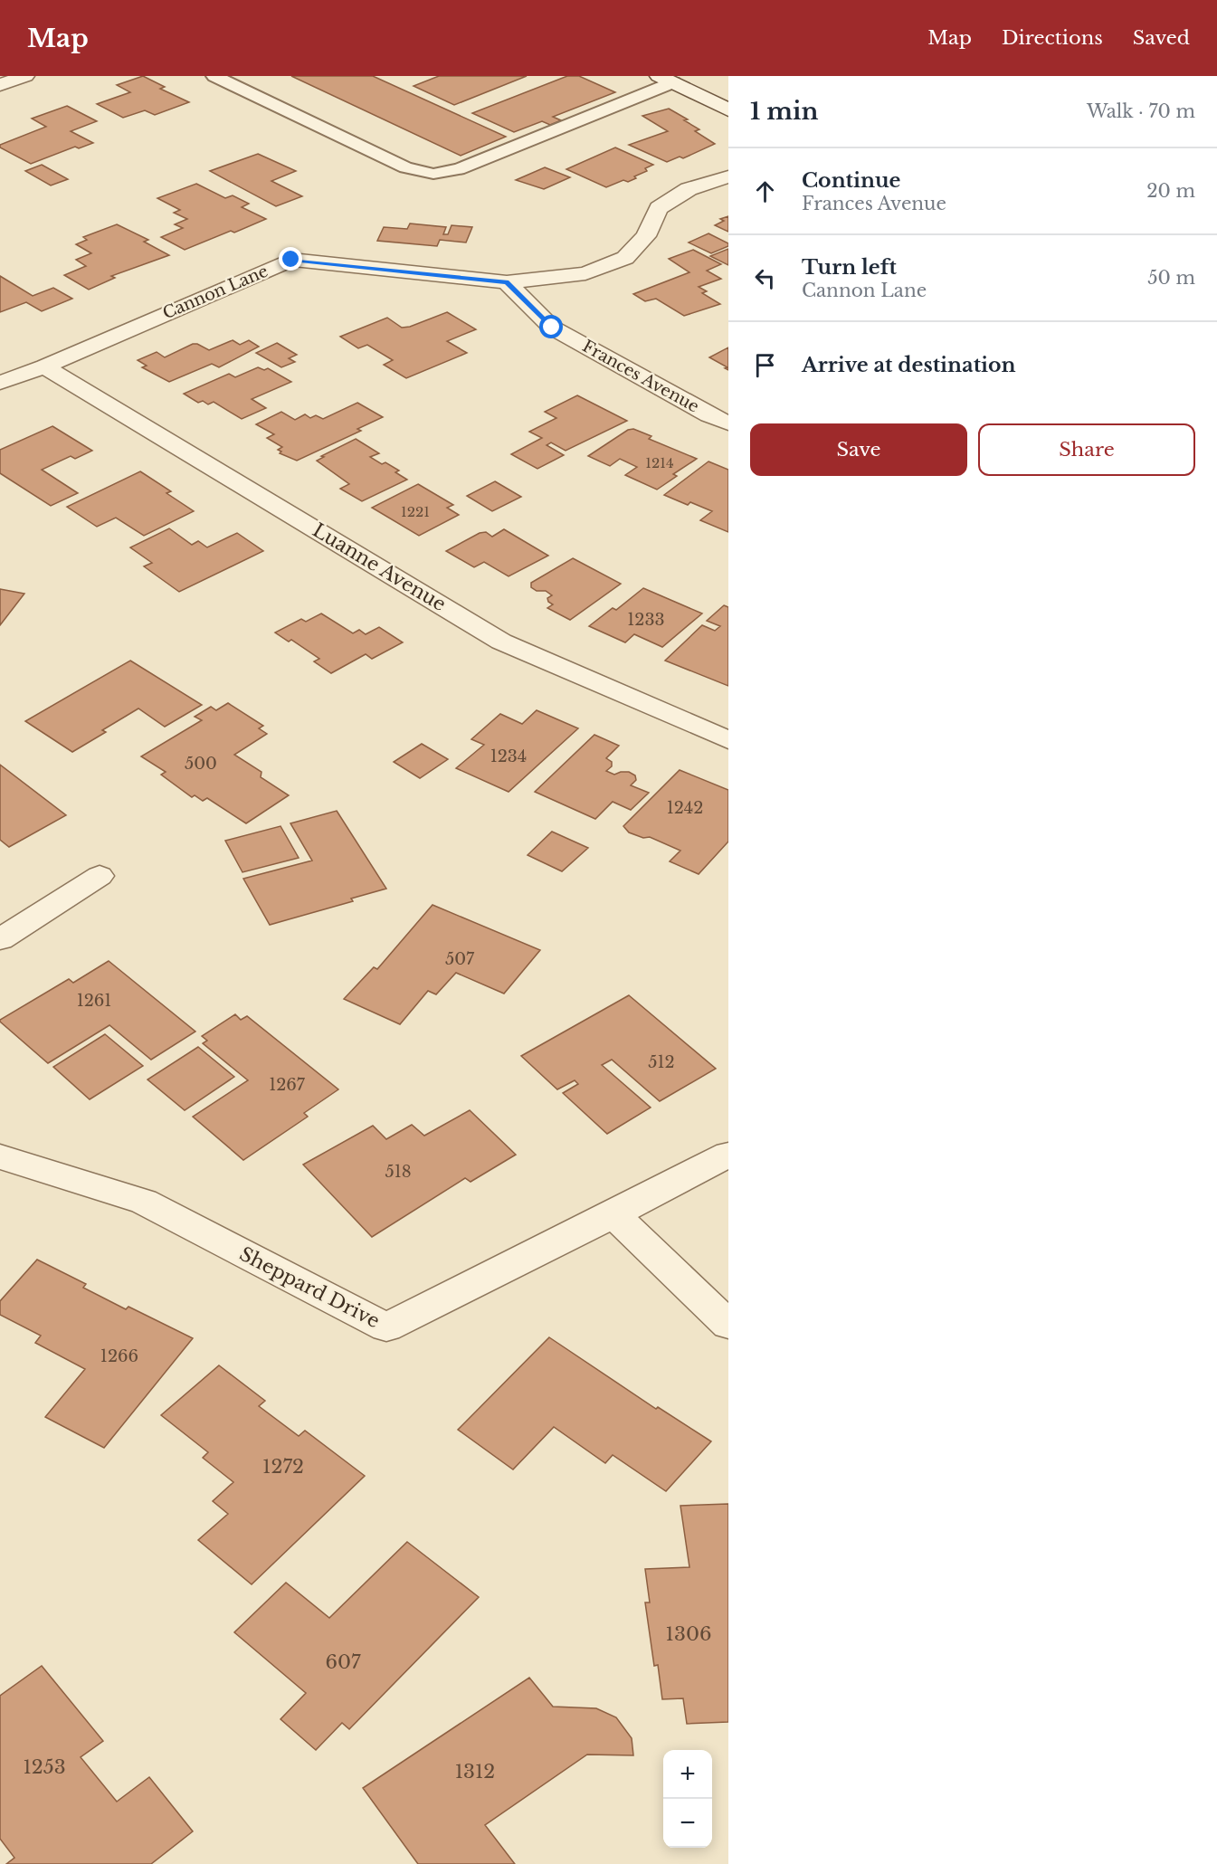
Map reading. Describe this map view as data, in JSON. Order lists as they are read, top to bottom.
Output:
{
  "streets": {
    "street": [
      "Cannon Lane",
      "Frances Avenue",
      "Luanne Avenue",
      "Sheppard Drive"
    ]
  },
  "crossings": [
    ["Cannon Lane", "Frances Avenue"],
    ["Cannon Lane", "Luanne Avenue"]
  ],
  "house_numbers": [
    "1214",
    "1221",
    "1233",
    "1234",
    "500",
    "1242",
    "507",
    "1261",
    "512",
    "1267",
    "518",
    "1266",
    "1272",
    "1306",
    "607",
    "1253",
    "1312"
  ],
  "page": {
    "header": "Map",
    "nav": ["Map", "Directions", "Saved"],
    "heading": ["1 min", "Walk · 70 m"],
    "list": [
      ["Continue", "Frances Avenue", "20 m"],
      ["Turn left", "Cannon Lane", "50 m"],
      "Arrive at destination"
    ],
    "buttons": ["Save", "Share"],
    "map_buttons": ["+", "−"]
  }
}
